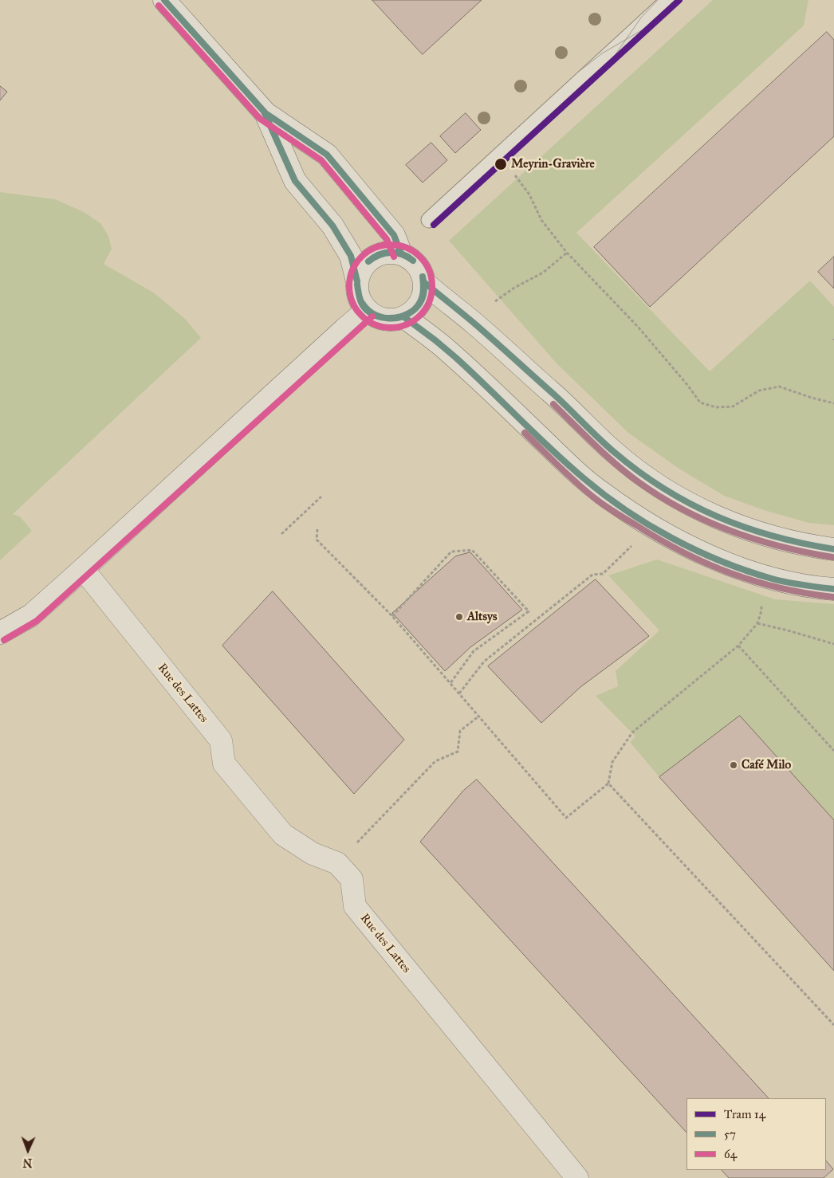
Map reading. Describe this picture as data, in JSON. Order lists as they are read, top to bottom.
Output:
{
  "streets": {
    "main road": ["Rue des Lattes"]
  },
  "places": ["Meyrin-Gravière", "Altsys", "Café Milo"],
  "lines": ["tram line 14", "transit line 57", "transit line 64"],
  "legend": ["Tram 14", "57", "64"],
  "north": "bottom"
}
